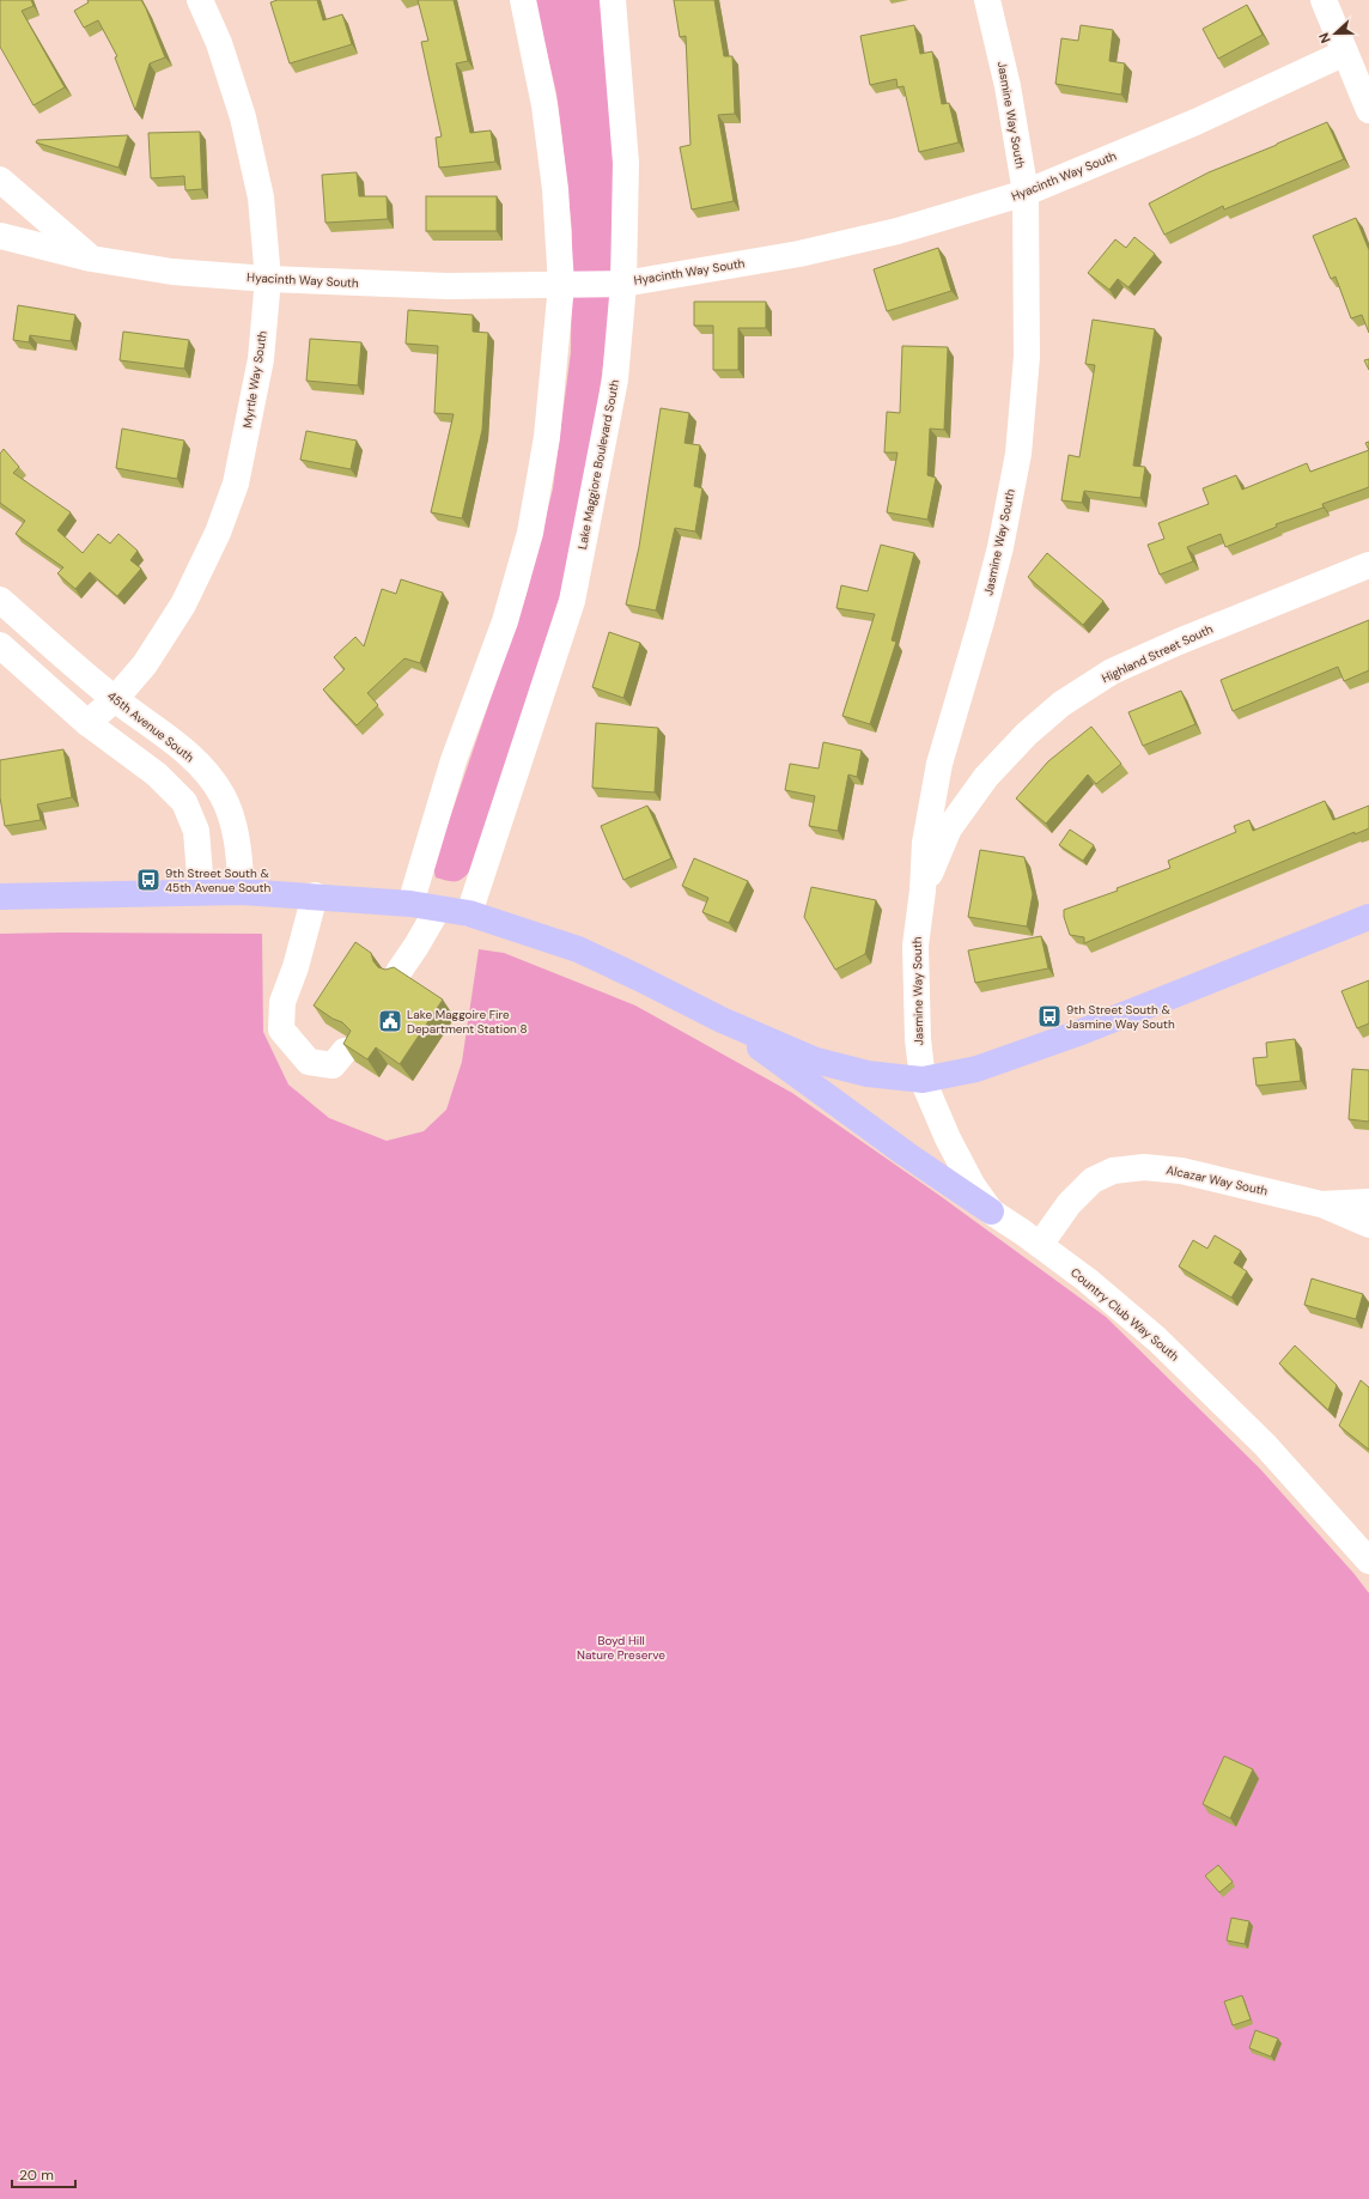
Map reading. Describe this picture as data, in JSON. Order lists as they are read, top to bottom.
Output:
{
  "streets": {
    "street": [
      "Jasmine Way South",
      "Hyacinth Way South",
      "Myrtle Way South",
      "Lake Maggiore Boulevard South",
      "Highland Street South",
      "45th Avenue South",
      "Alcazar Way South",
      "Country Club Way South"
    ]
  },
  "crossings": [
    ["Jasmine Way South", "Hyacinth Way South"],
    ["Jasmine Way South", "Highland Street South"],
    ["Jasmine Way South", "Country Club Way South"],
    ["Hyacinth Way South", "Myrtle Way South"],
    ["Hyacinth Way South", "Lake Maggiore Boulevard South"],
    ["Myrtle Way South", "45th Avenue South"],
    ["Alcazar Way South", "Country Club Way South"]
  ],
  "parks": ["Boyd Hill Nature Preserve"],
  "places": {
    "bus stop": ["9th Street South & 45th Avenue South", "9th Street South & Jasmine Way South"],
    "public building": ["Lake Maggoire Fire Department Station 8"]
  },
  "scale_bar": "20 m",
  "north": "left"
}
